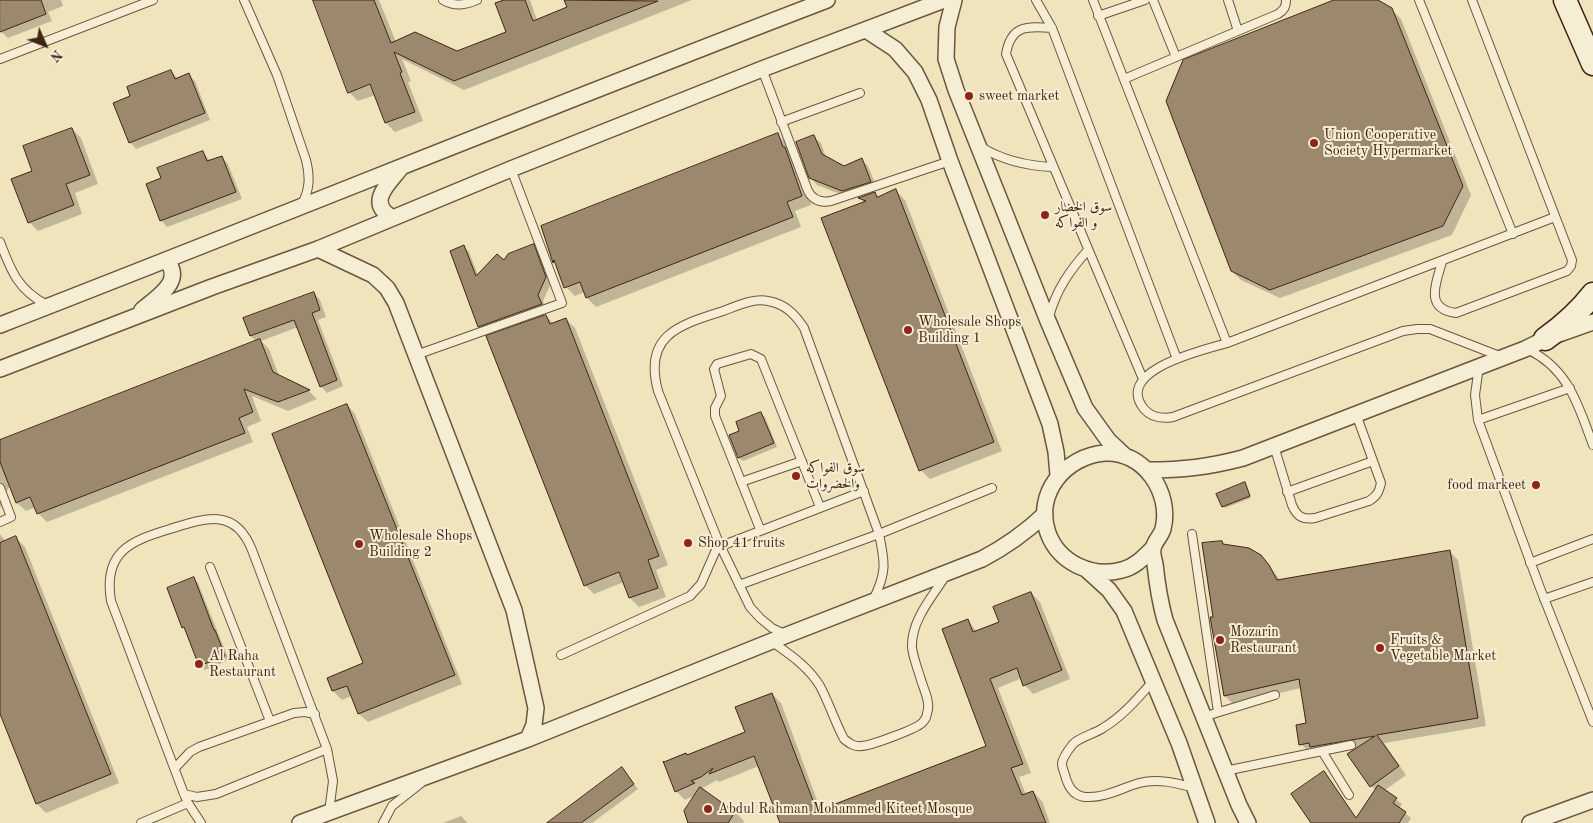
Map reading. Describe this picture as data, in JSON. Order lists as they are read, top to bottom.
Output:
{
  "places": [
    "sweet market",
    "Union Cooperative Society Hypermarket",
    "سوق الخضار و الفواكه",
    "Wholesale Shops Building 1",
    "سوق الفواكه والخضروات",
    "food markeet",
    "Shop 41 fruits",
    "Wholesale Shops Building 2",
    "Mozarin Restaurant",
    "Fruits & Vegetable Market",
    "Al Raha Restaurant",
    "Abdul Rahman Mohammed Kiteet Mosque"
  ],
  "north": "bottom right"
}
